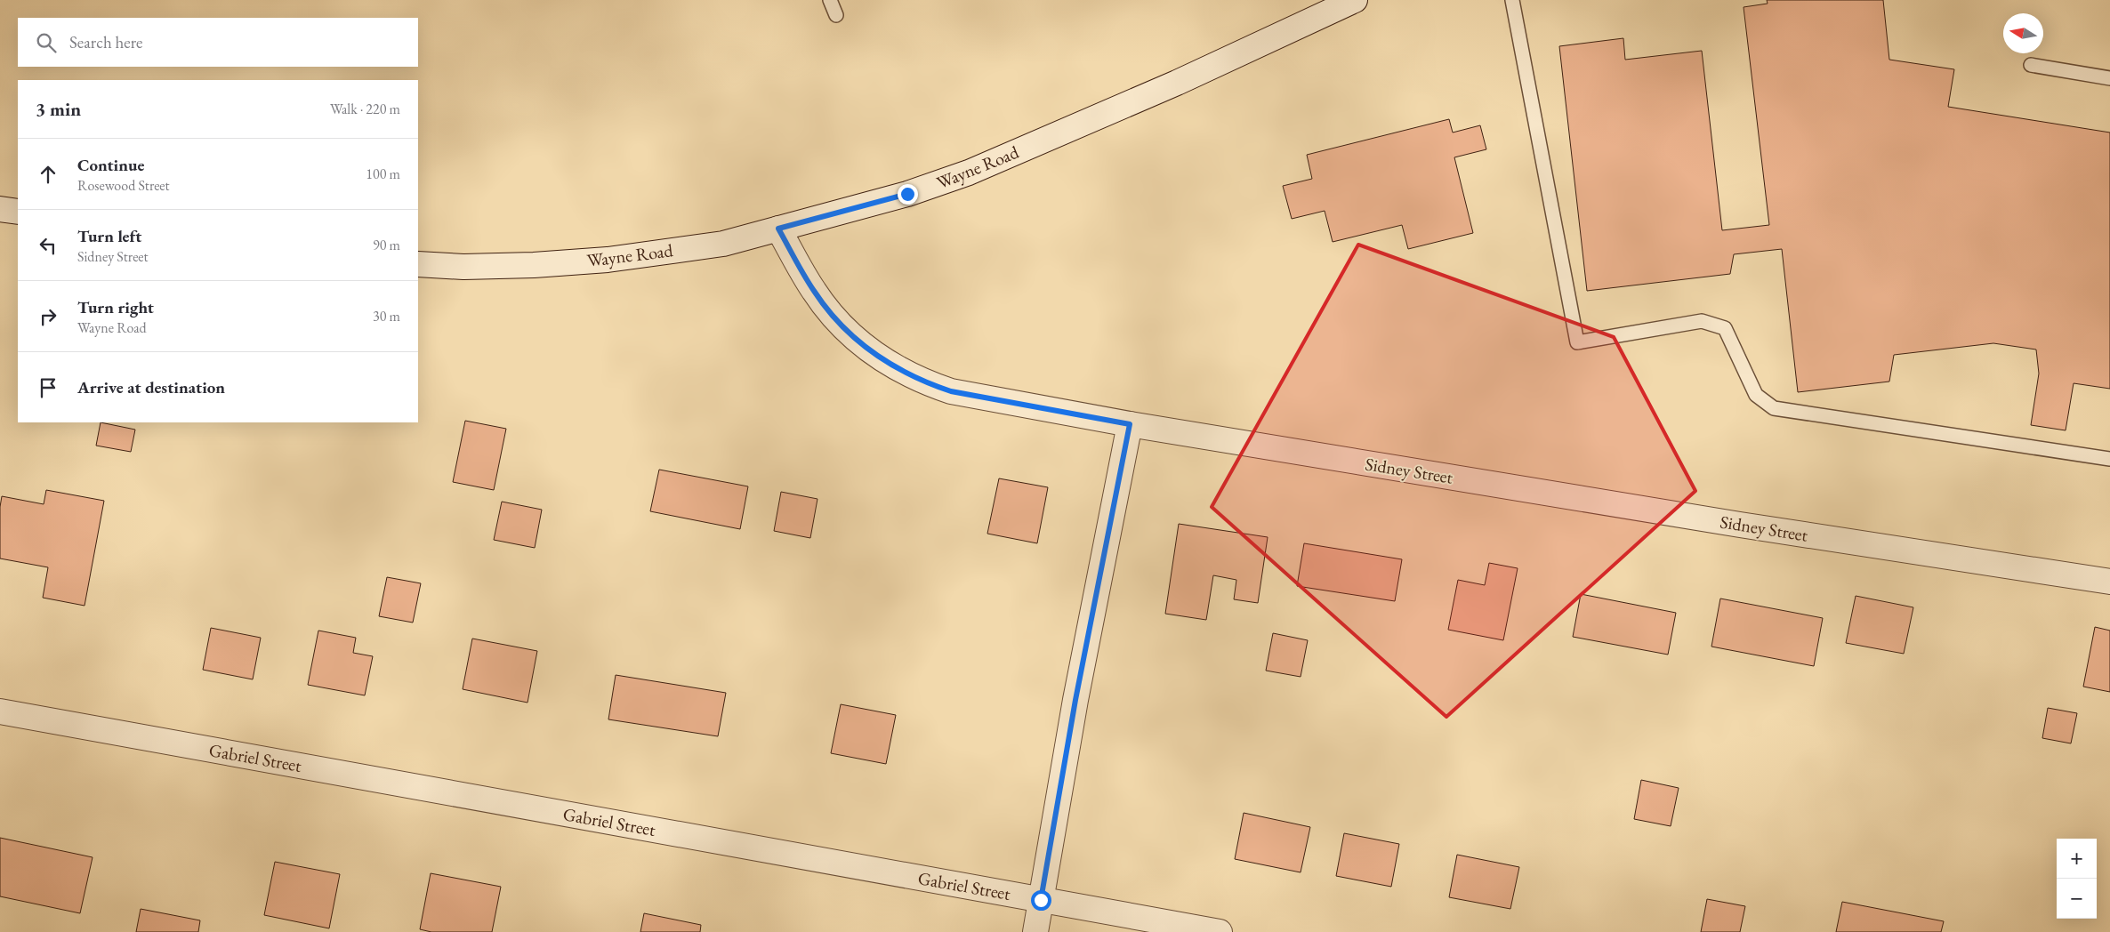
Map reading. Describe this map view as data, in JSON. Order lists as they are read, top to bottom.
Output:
{
  "streets": {
    "street": ["Wayne Road", "Sidney Street", "Gabriel Street"]
  },
  "crossings": [
    ["Wayne Road", "Sidney Street"]
  ],
  "north": "left",
  "page": {
    "search": "Search here",
    "heading": ["3 min", "Walk · 220 m"],
    "list": [
      ["Continue", "Rosewood Street", "100 m"],
      ["Turn left", "Sidney Street", "90 m"],
      ["Turn right", "Wayne Road", "30 m"],
      "Arrive at destination"
    ],
    "map_buttons": ["+", "−"]
  }
}
